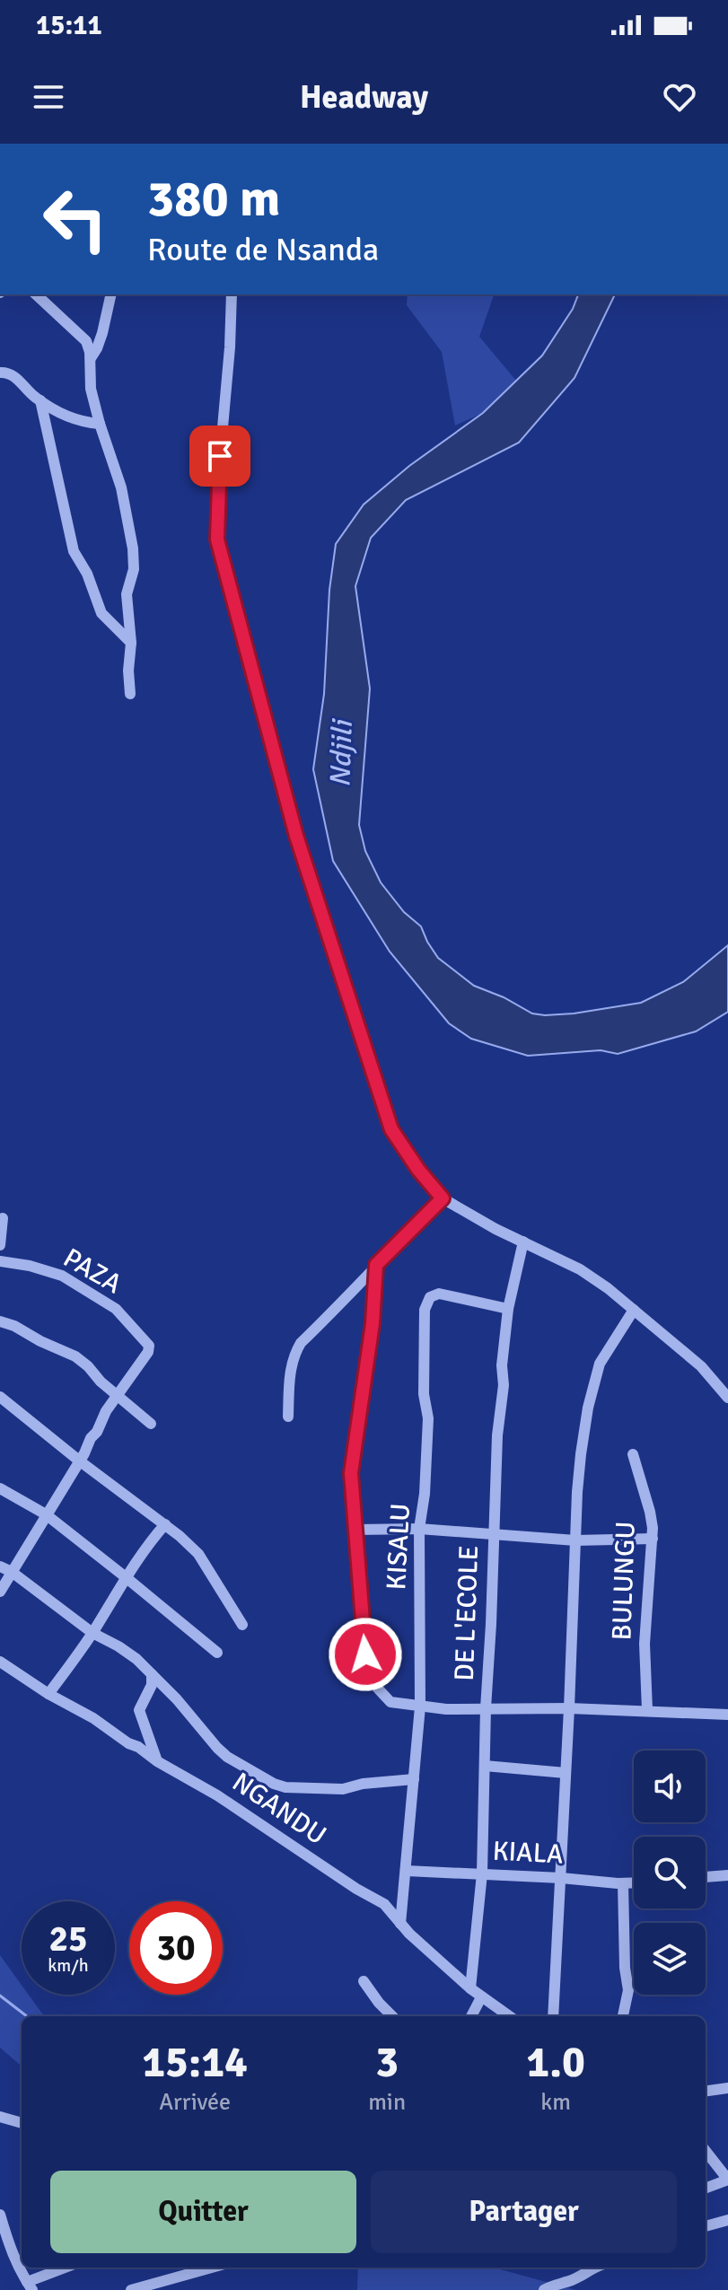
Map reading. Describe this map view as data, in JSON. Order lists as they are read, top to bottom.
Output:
{
  "streets": {
    "street": [
      "PAZA",
      "KISALU",
      "BULUNGU",
      "DE L'ECOLE",
      "NGANDU",
      "KIALA"
    ]
  },
  "crossings": [
    ["KISALU", "DE L'ECOLE"],
    ["KISALU", "NGANDU"],
    ["KISALU", "KIALA"],
    ["DE L'ECOLE", "NGANDU"],
    ["DE L'ECOLE", "KIALA"]
  ],
  "water": ["Ndjili"],
  "page": {
    "status": "15:11",
    "header": "Headway",
    "turn": ["380 m", "Route de Nsanda"],
    "speed": "25 km/h",
    "limit": "30",
    "eta": [
      "15:14",
      "Arrivée",
      "3",
      "min",
      "1.0",
      "km"
    ],
    "buttons": ["Quitter", "Partager"]
  }
}
